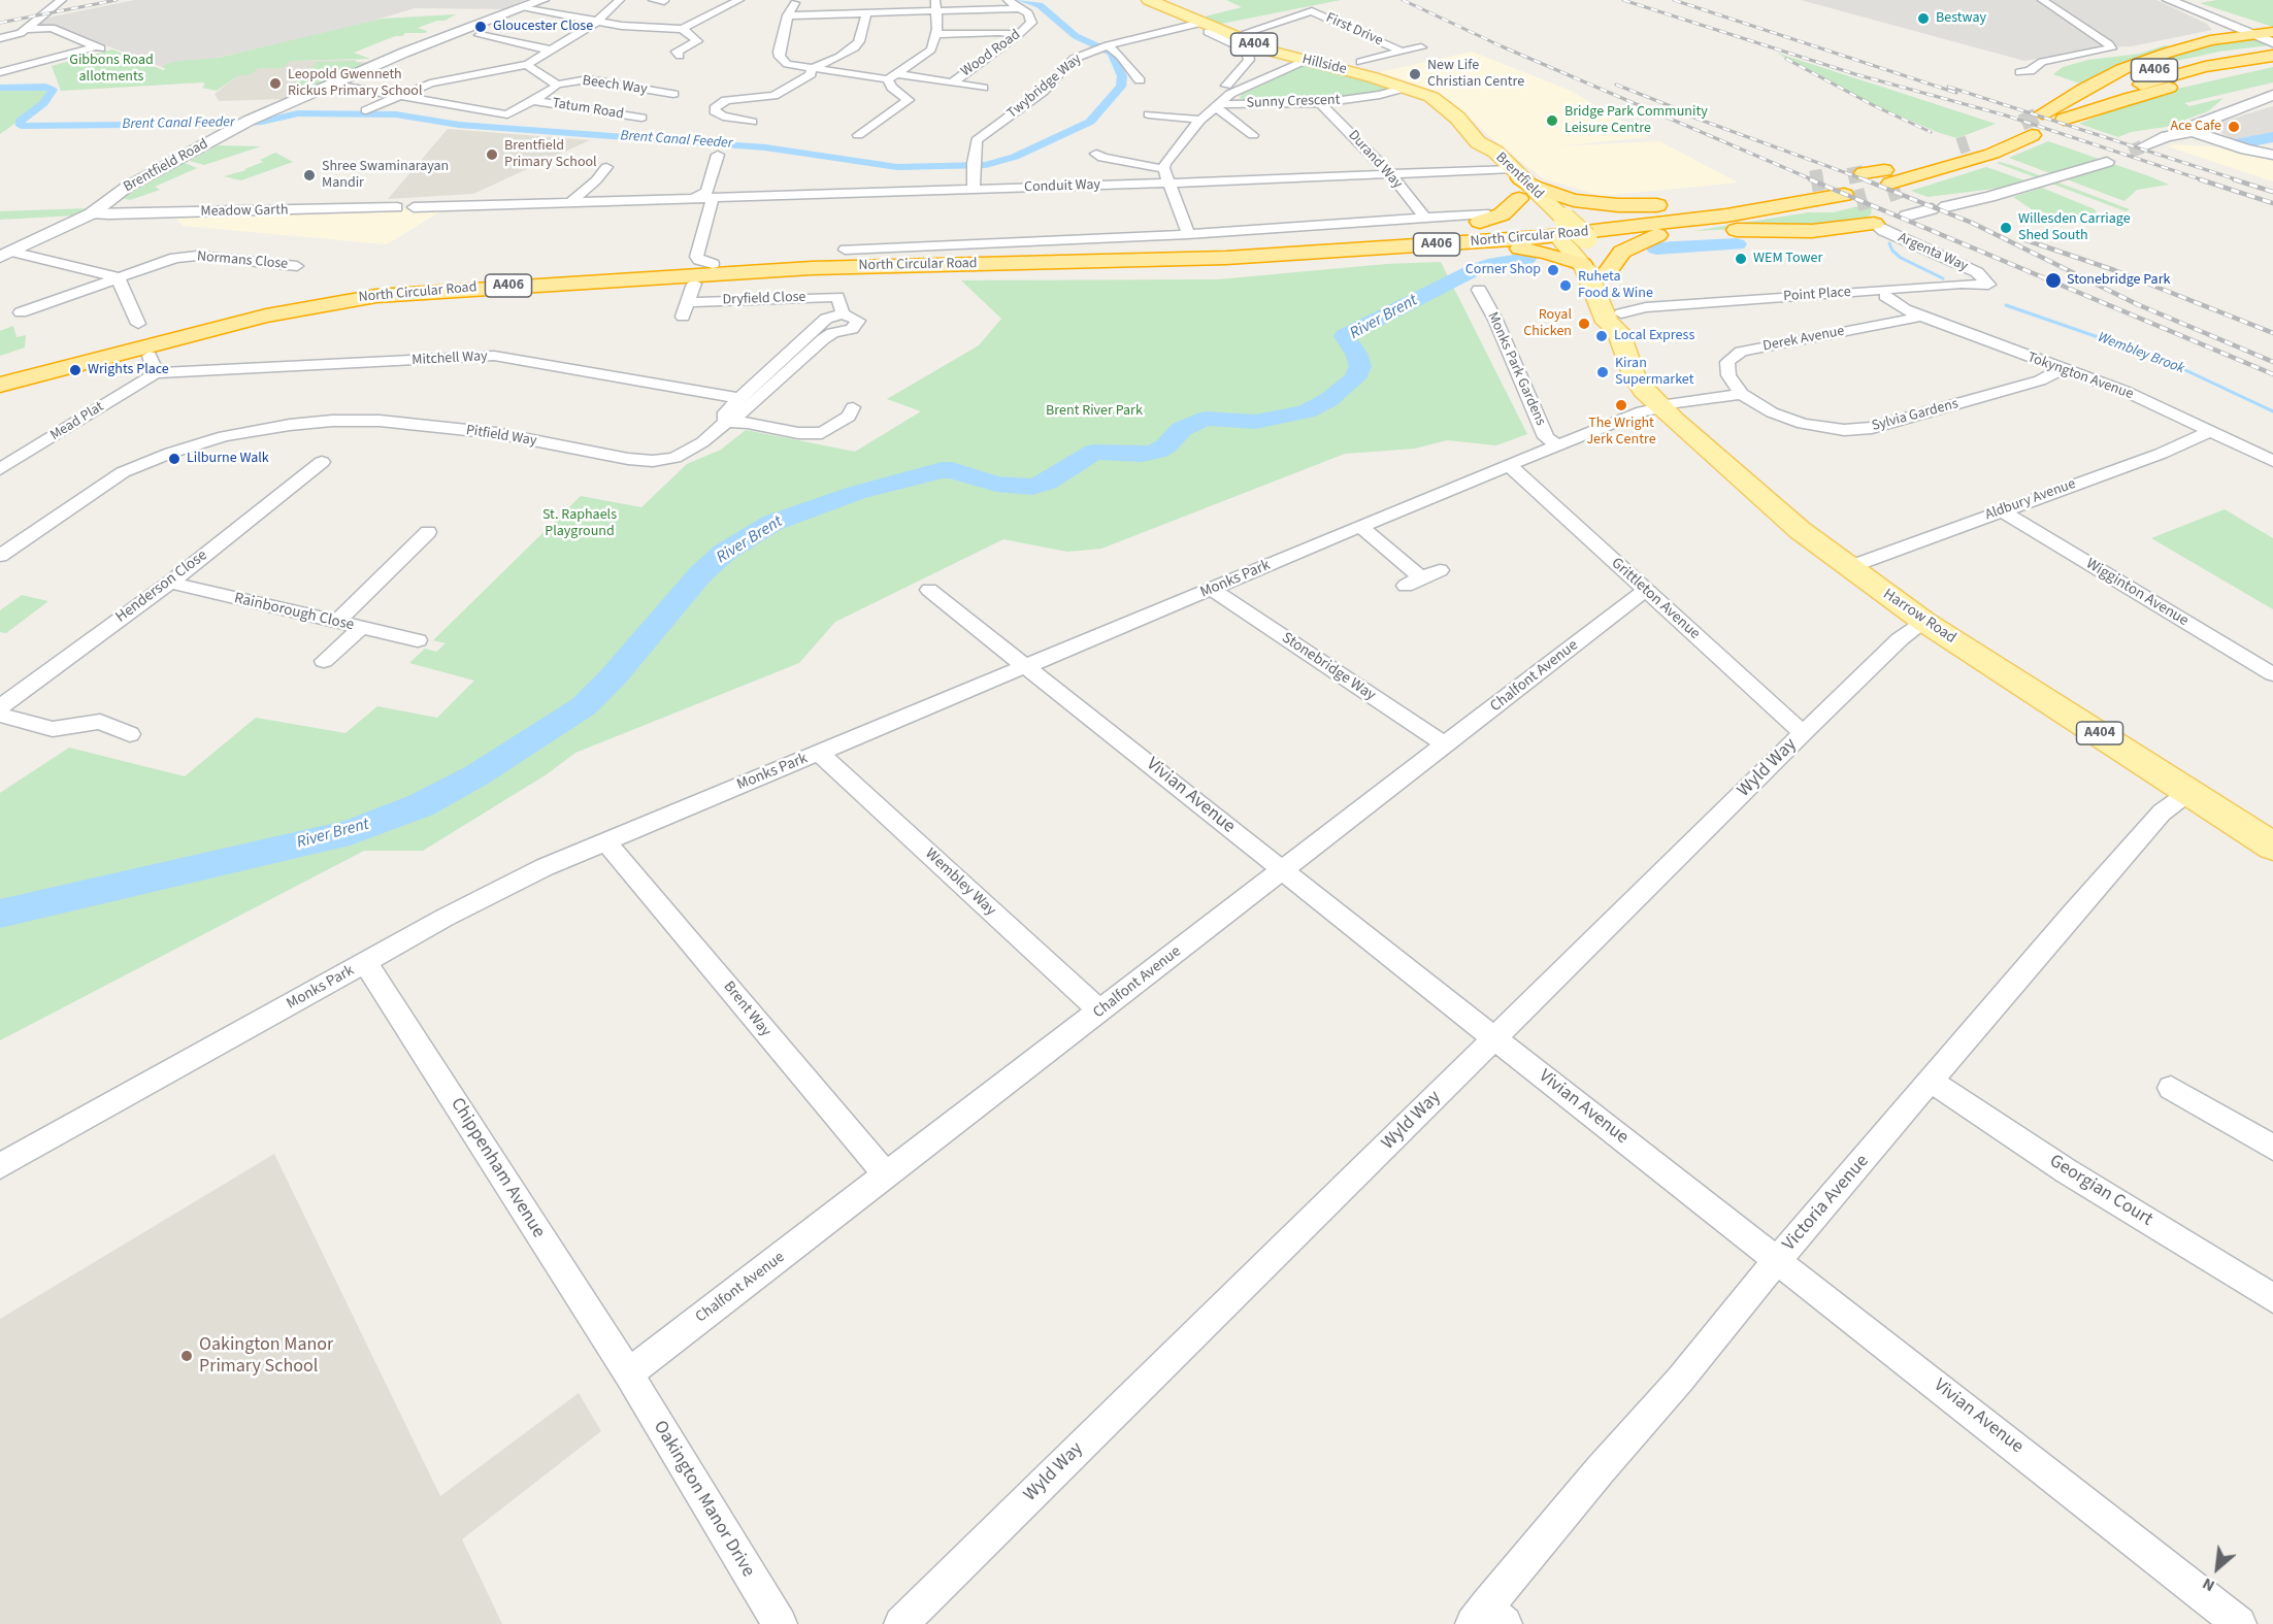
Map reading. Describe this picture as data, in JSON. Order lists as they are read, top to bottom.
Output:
{
  "streets": {
    "highway": ["A406", "North Circular Road"],
    "main road": [
      "A404",
      "Hillside",
      "Brentfield",
      "Harrow Road"
    ],
    "street": [
      "First Drive",
      "Wood Road",
      "Beech Way",
      "Twybridge Way",
      "Sunny Crescent",
      "Tatum Road",
      "Durand Way",
      "Brentfield Road",
      "Conduit Way",
      "Meadow Garth",
      "Argenta Way",
      "Normans Close",
      "Point Place",
      "Dryfield Close",
      "Derek Avenue",
      "Mitchell Way",
      "Monks Park Gardens",
      "Tokyngton Avenue",
      "Sylvia Gardens",
      "Mead Plat",
      "Pitfield Way",
      "Aldbury Avenue",
      "Monks Park",
      "Henderson Close",
      "Wigginton Avenue",
      "Grittleton Avenue",
      "Rainborough Close",
      "Stonebridge Way",
      "Chalfont Avenue",
      "Wyld Way",
      "Vivian Avenue",
      "Wembley Way",
      "Brent Way",
      "Chippenham Avenue",
      "Georgian Court",
      "Victoria Avenue",
      "Oakington Manor Drive"
    ]
  },
  "crossings": [
    ["First Drive", "Hillside"],
    ["First Drive", "Brentfield"],
    ["Hillside", "Twybridge Way"],
    ["Hillside", "Brentfield"],
    ["A406", "North Circular Road"],
    ["A406", "Harrow Road"],
    ["Twybridge Way", "Conduit Way"],
    ["Sunny Crescent", "Durand Way"],
    ["Sunny Crescent", "Brentfield"],
    ["Durand Way", "Conduit Way"],
    ["Brentfield Road", "Meadow Garth"],
    ["Brentfield", "Conduit Way"],
    ["Brentfield", "Harrow Road"],
    ["Argenta Way", "Point Place"],
    ["Point Place", "Harrow Road"],
    ["Dryfield Close", "Pitfield Way"],
    ["Derek Avenue", "Tokyngton Avenue"],
    ["Derek Avenue", "Sylvia Gardens"],
    ["Mitchell Way", "Mead Plat"],
    ["Mitchell Way", "Pitfield Way"],
    ["Monks Park Gardens", "Monks Park"],
    ["Tokyngton Avenue", "Sylvia Gardens"],
    ["Tokyngton Avenue", "Aldbury Avenue"],
    ["Aldbury Avenue", "Wigginton Avenue"],
    ["Aldbury Avenue", "Harrow Road"],
    ["Monks Park", "Grittleton Avenue"],
    ["Monks Park", "Harrow Road"],
    ["Monks Park", "Stonebridge Way"],
    ["Monks Park", "Vivian Avenue"],
    ["Monks Park", "Wembley Way"],
    ["Monks Park", "Brent Way"],
    ["Monks Park", "Chippenham Avenue"],
    ["Henderson Close", "Rainborough Close"],
    ["Grittleton Avenue", "Chalfont Avenue"],
    ["Grittleton Avenue", "Wyld Way"],
    ["Harrow Road", "Wyld Way"],
    ["Harrow Road", "Victoria Avenue"],
    ["Stonebridge Way", "Chalfont Avenue"],
    ["Chalfont Avenue", "Vivian Avenue"],
    ["Chalfont Avenue", "Wembley Way"],
    ["Chalfont Avenue", "Brent Way"],
    ["Chalfont Avenue", "Chippenham Avenue"],
    ["Chalfont Avenue", "Oakington Manor Drive"],
    ["Wyld Way", "Vivian Avenue"],
    ["Vivian Avenue", "Victoria Avenue"],
    ["Chippenham Avenue", "Oakington Manor Drive"],
    ["Georgian Court", "Victoria Avenue"]
  ],
  "water": ["Brent Canal Feeder", "River Brent", "Wembley Brook"],
  "parks": ["Gibbons Road allotments", "Brent River Park", "St. Raphaels Playground"],
  "places": [
    "Bestway",
    "Gloucester Close",
    "New Life Christian Centre",
    "Leopold Gwenneth Rickus Primary School",
    "Bridge Park Community Leisure Centre",
    "Ace Cafe",
    "Brentfield Primary School",
    "Shree Swaminarayan Mandir",
    "Willesden Carriage Shed South",
    "WEM Tower",
    "Corner Shop",
    "Stonebridge Park",
    "Ruheta Food & Wine",
    "Royal Chicken",
    "Local Express",
    "Wrights Place",
    "Kiran Supermarket",
    "The Wright Jerk Centre",
    "Lilburne Walk",
    "Oakington Manor Primary School"
  ],
  "north": "bottom left"
}
